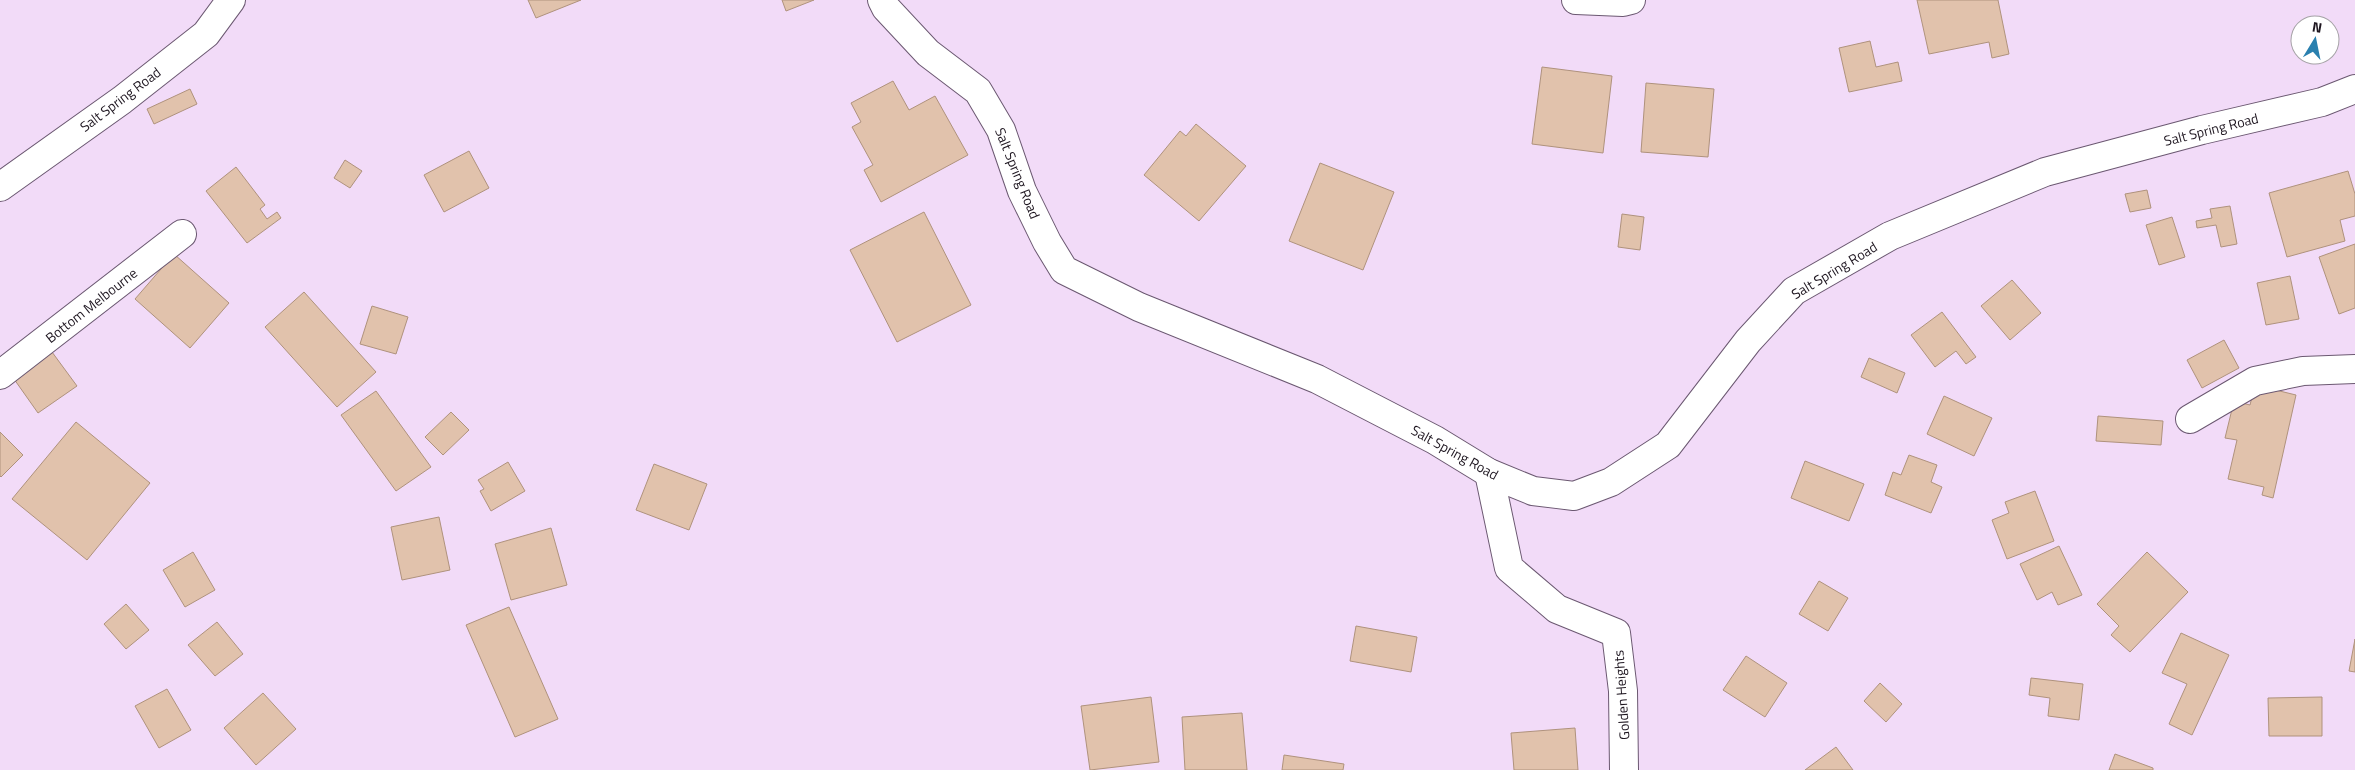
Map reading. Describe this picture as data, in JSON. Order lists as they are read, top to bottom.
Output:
{
  "streets": {
    "street": ["Salt Spring Road", "Bottom Melbourne", "Golden Heights"]
  },
  "crossings": [
    ["Salt Spring Road", "Golden Heights"]
  ],
  "north": "top"
}
